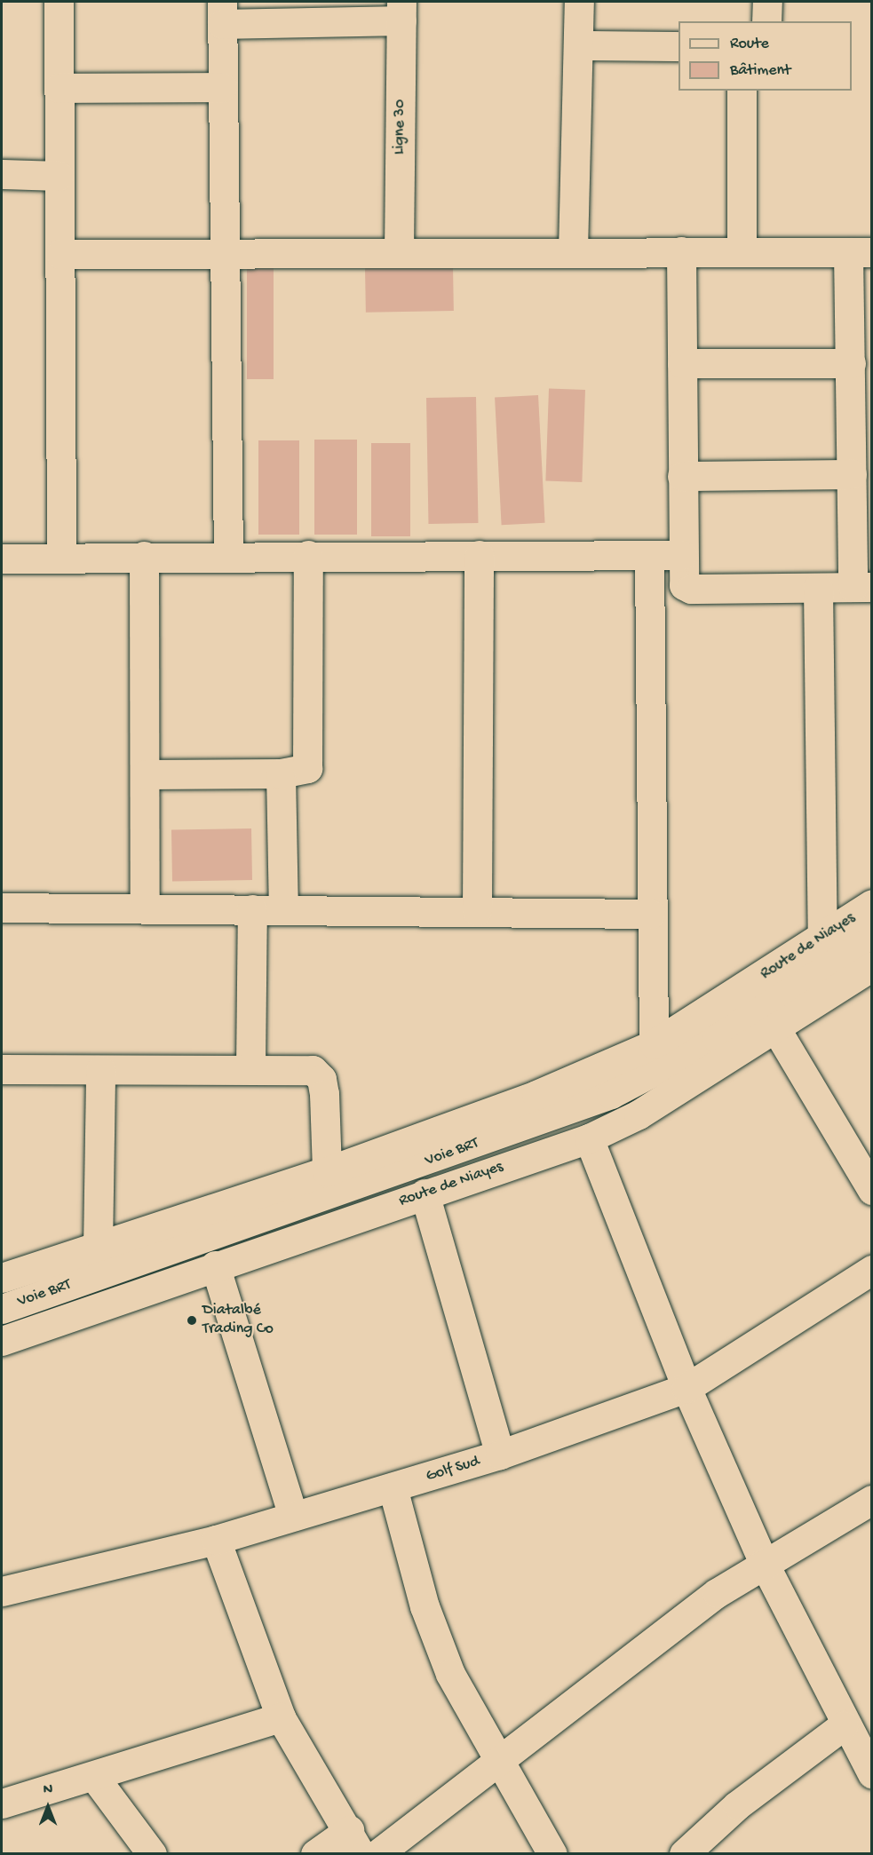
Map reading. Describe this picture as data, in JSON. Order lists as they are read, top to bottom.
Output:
{
  "streets": {
    "street": [
      "Ligne 30",
      "Route de Niayes",
      "Voie BRT",
      "Golf Sud"
    ]
  },
  "places": ["Diatalbé Trading Co"],
  "legend": ["Route", "Bâtiment"],
  "north": "top"
}
